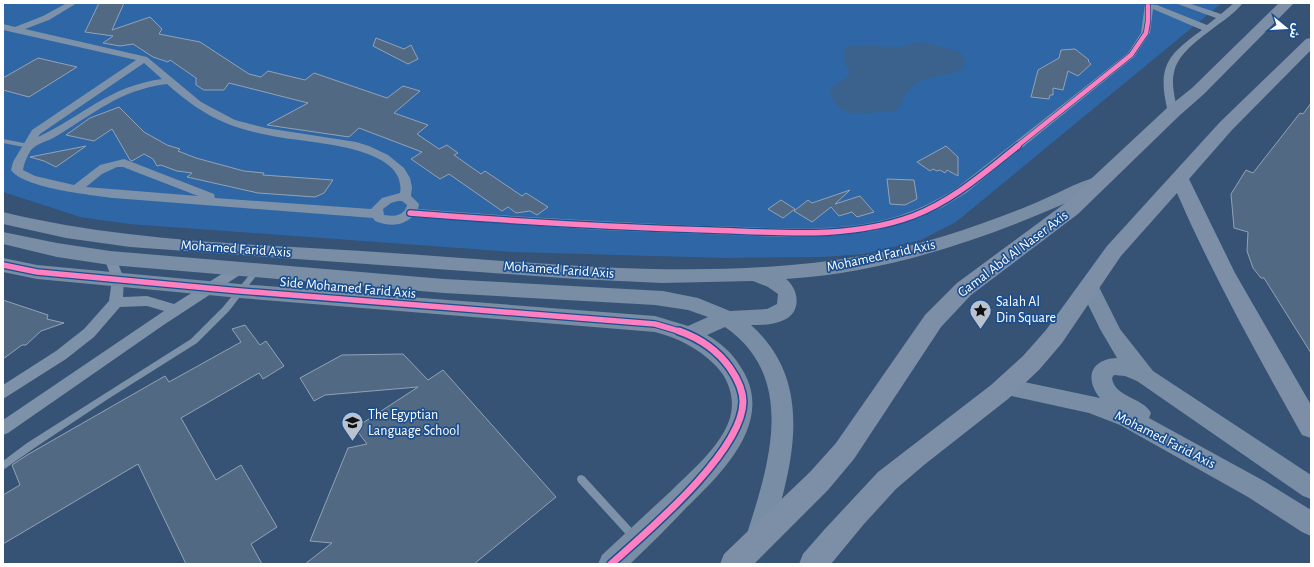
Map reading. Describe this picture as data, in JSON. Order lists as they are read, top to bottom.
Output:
{
  "streets": {
    "main road": ["Mohamed Farid Axis", "Gamal Abd Al Naser Axis", "Side Mohamed Farid Axis"]
  },
  "crossings": [
    ["Mohamed Farid Axis", "Gamal Abd Al Naser Axis"]
  ],
  "places": {
    "place": ["Salah Al Din Square"],
    "school or university": ["The Egyptian Language School"]
  },
  "north": "right"
}
